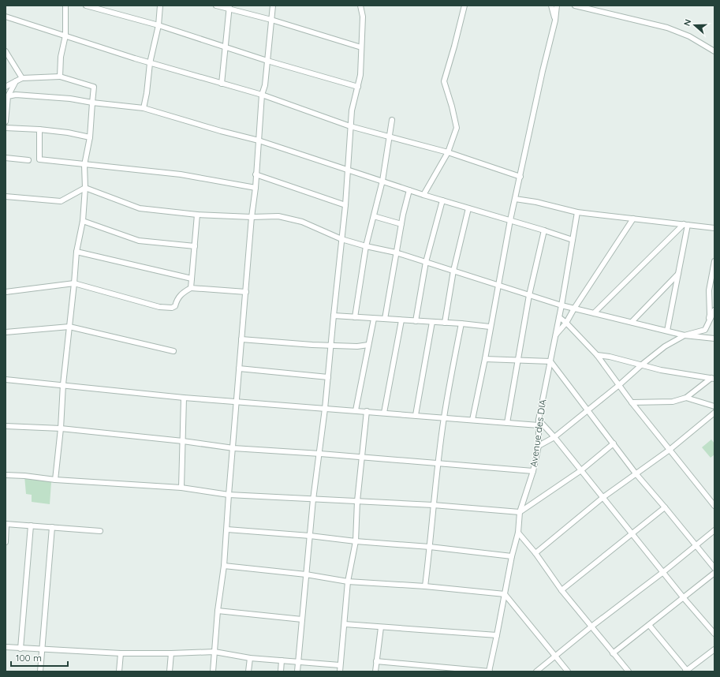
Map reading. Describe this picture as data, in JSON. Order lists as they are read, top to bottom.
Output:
{
  "streets": {
    "street": ["Avenue des DIA"]
  },
  "scale_bar": "100 m",
  "north": "left"
}
